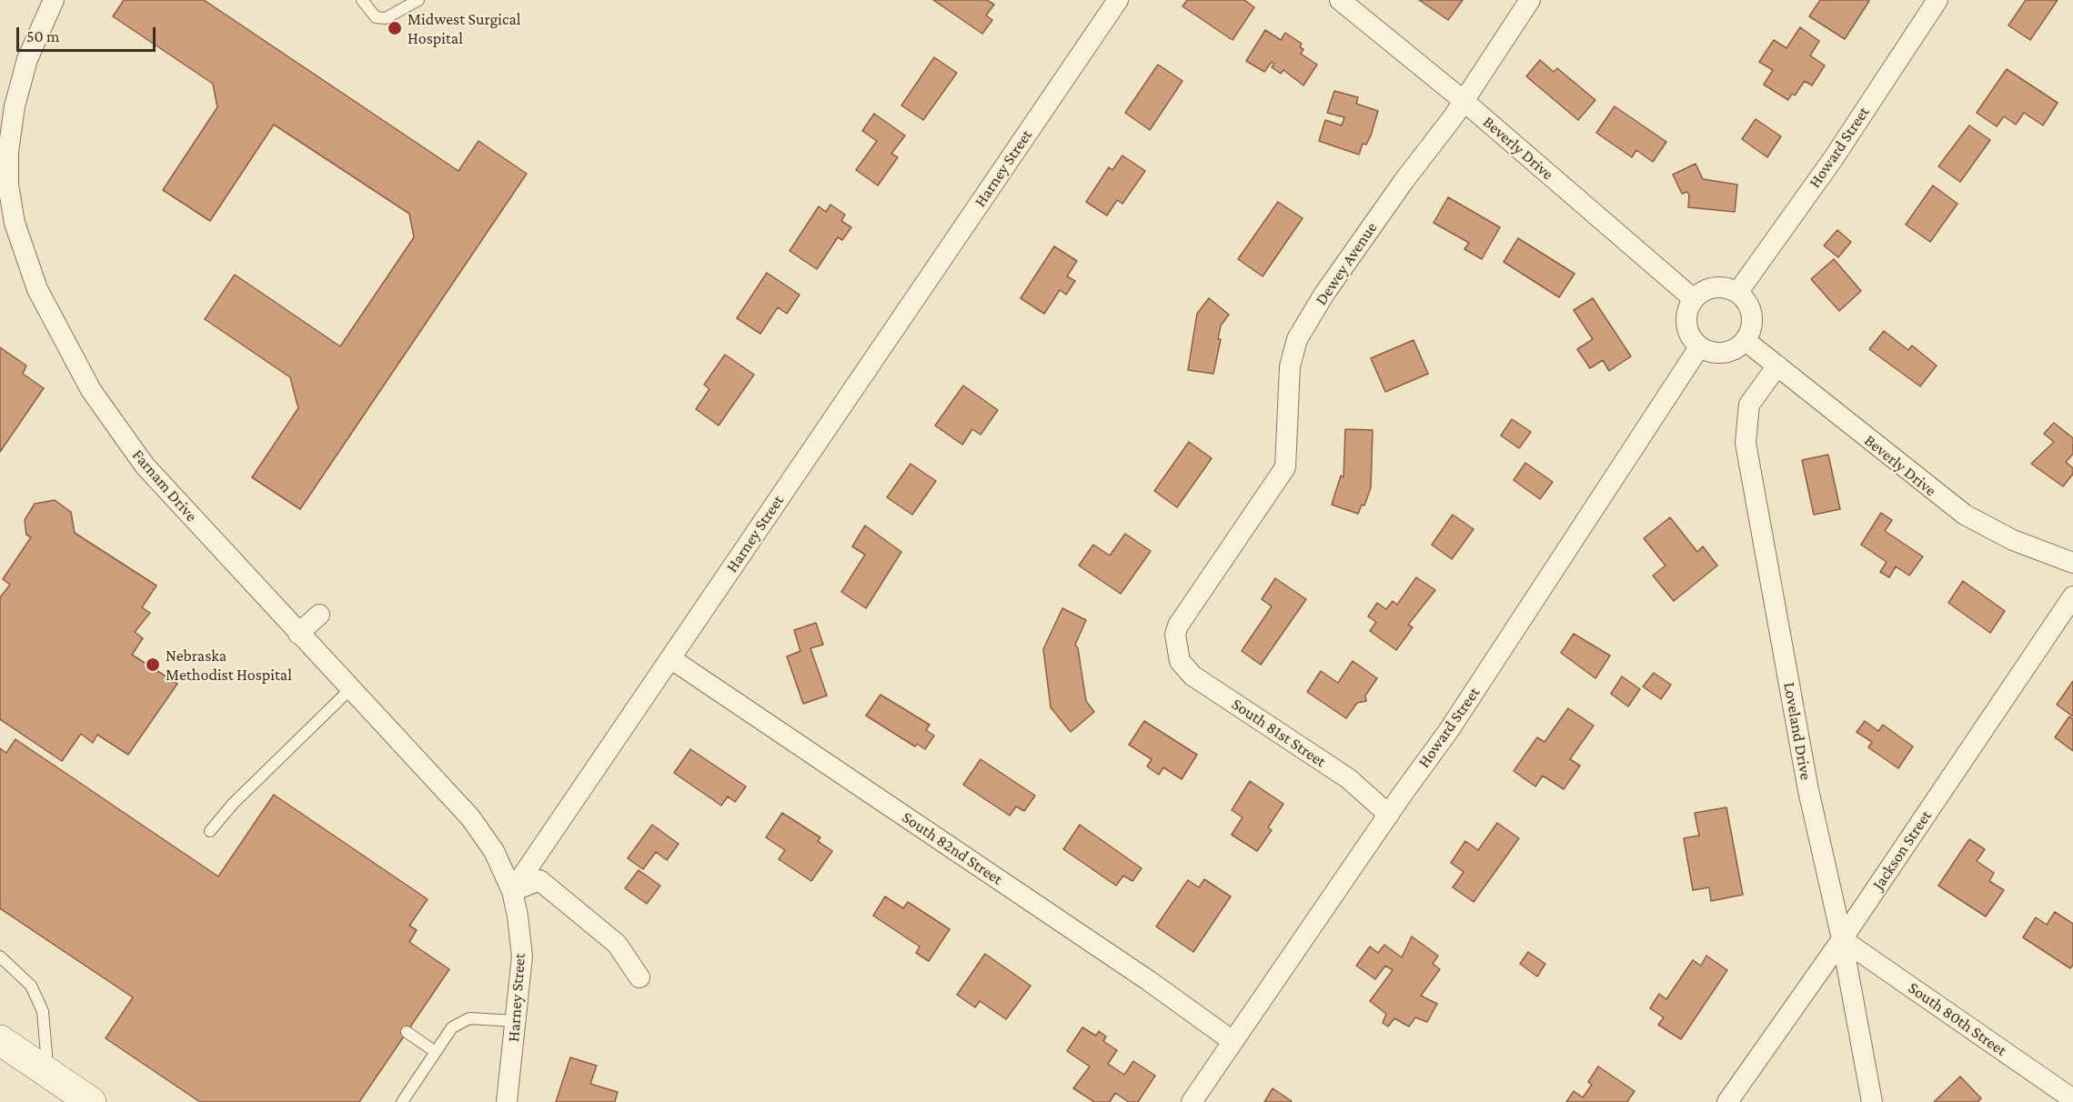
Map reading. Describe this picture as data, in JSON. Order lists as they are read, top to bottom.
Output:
{
  "streets": {
    "street": [
      "Howard Street",
      "Beverly Drive",
      "Harney Street",
      "Dewey Avenue",
      "Farnam Drive",
      "Loveland Drive",
      "South 81st Street",
      "South 82nd Street",
      "Jackson Street",
      "South 80th Street"
    ]
  },
  "crossings": [
    ["Howard Street", "Beverly Drive"],
    ["Howard Street", "South 81st Street"],
    ["Howard Street", "South 82nd Street"],
    ["Beverly Drive", "Dewey Avenue"],
    ["Beverly Drive", "Loveland Drive"],
    ["Harney Street", "Farnam Drive"],
    ["Harney Street", "South 82nd Street"],
    ["Dewey Avenue", "South 81st Street"],
    ["Loveland Drive", "Jackson Street"],
    ["Loveland Drive", "South 80th Street"],
    ["Jackson Street", "South 80th Street"]
  ],
  "places": ["Midwest Surgical Hospital", "Nebraska Methodist Hospital"],
  "scale_bar": "50 m"
}
